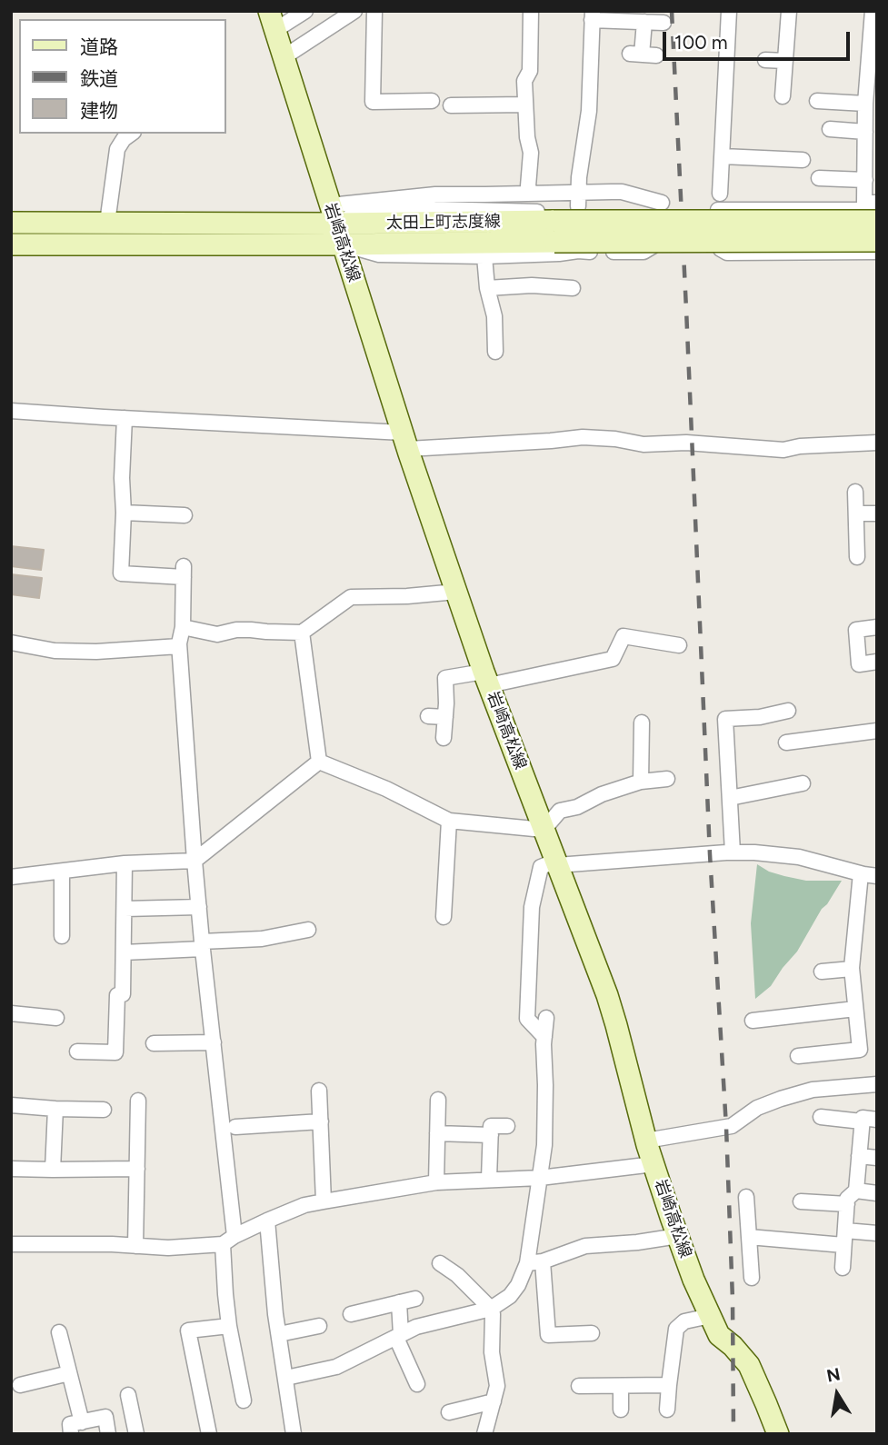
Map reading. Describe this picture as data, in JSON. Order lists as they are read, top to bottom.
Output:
{
  "streets": {
    "main road": ["太田上町志度線", "岩崎高松線"]
  },
  "crossings": [
    ["太田上町志度線", "岩崎高松線"]
  ],
  "legend": ["道路", "鉄道", "建物"],
  "scale_bar": "100 m",
  "north": "top"
}
